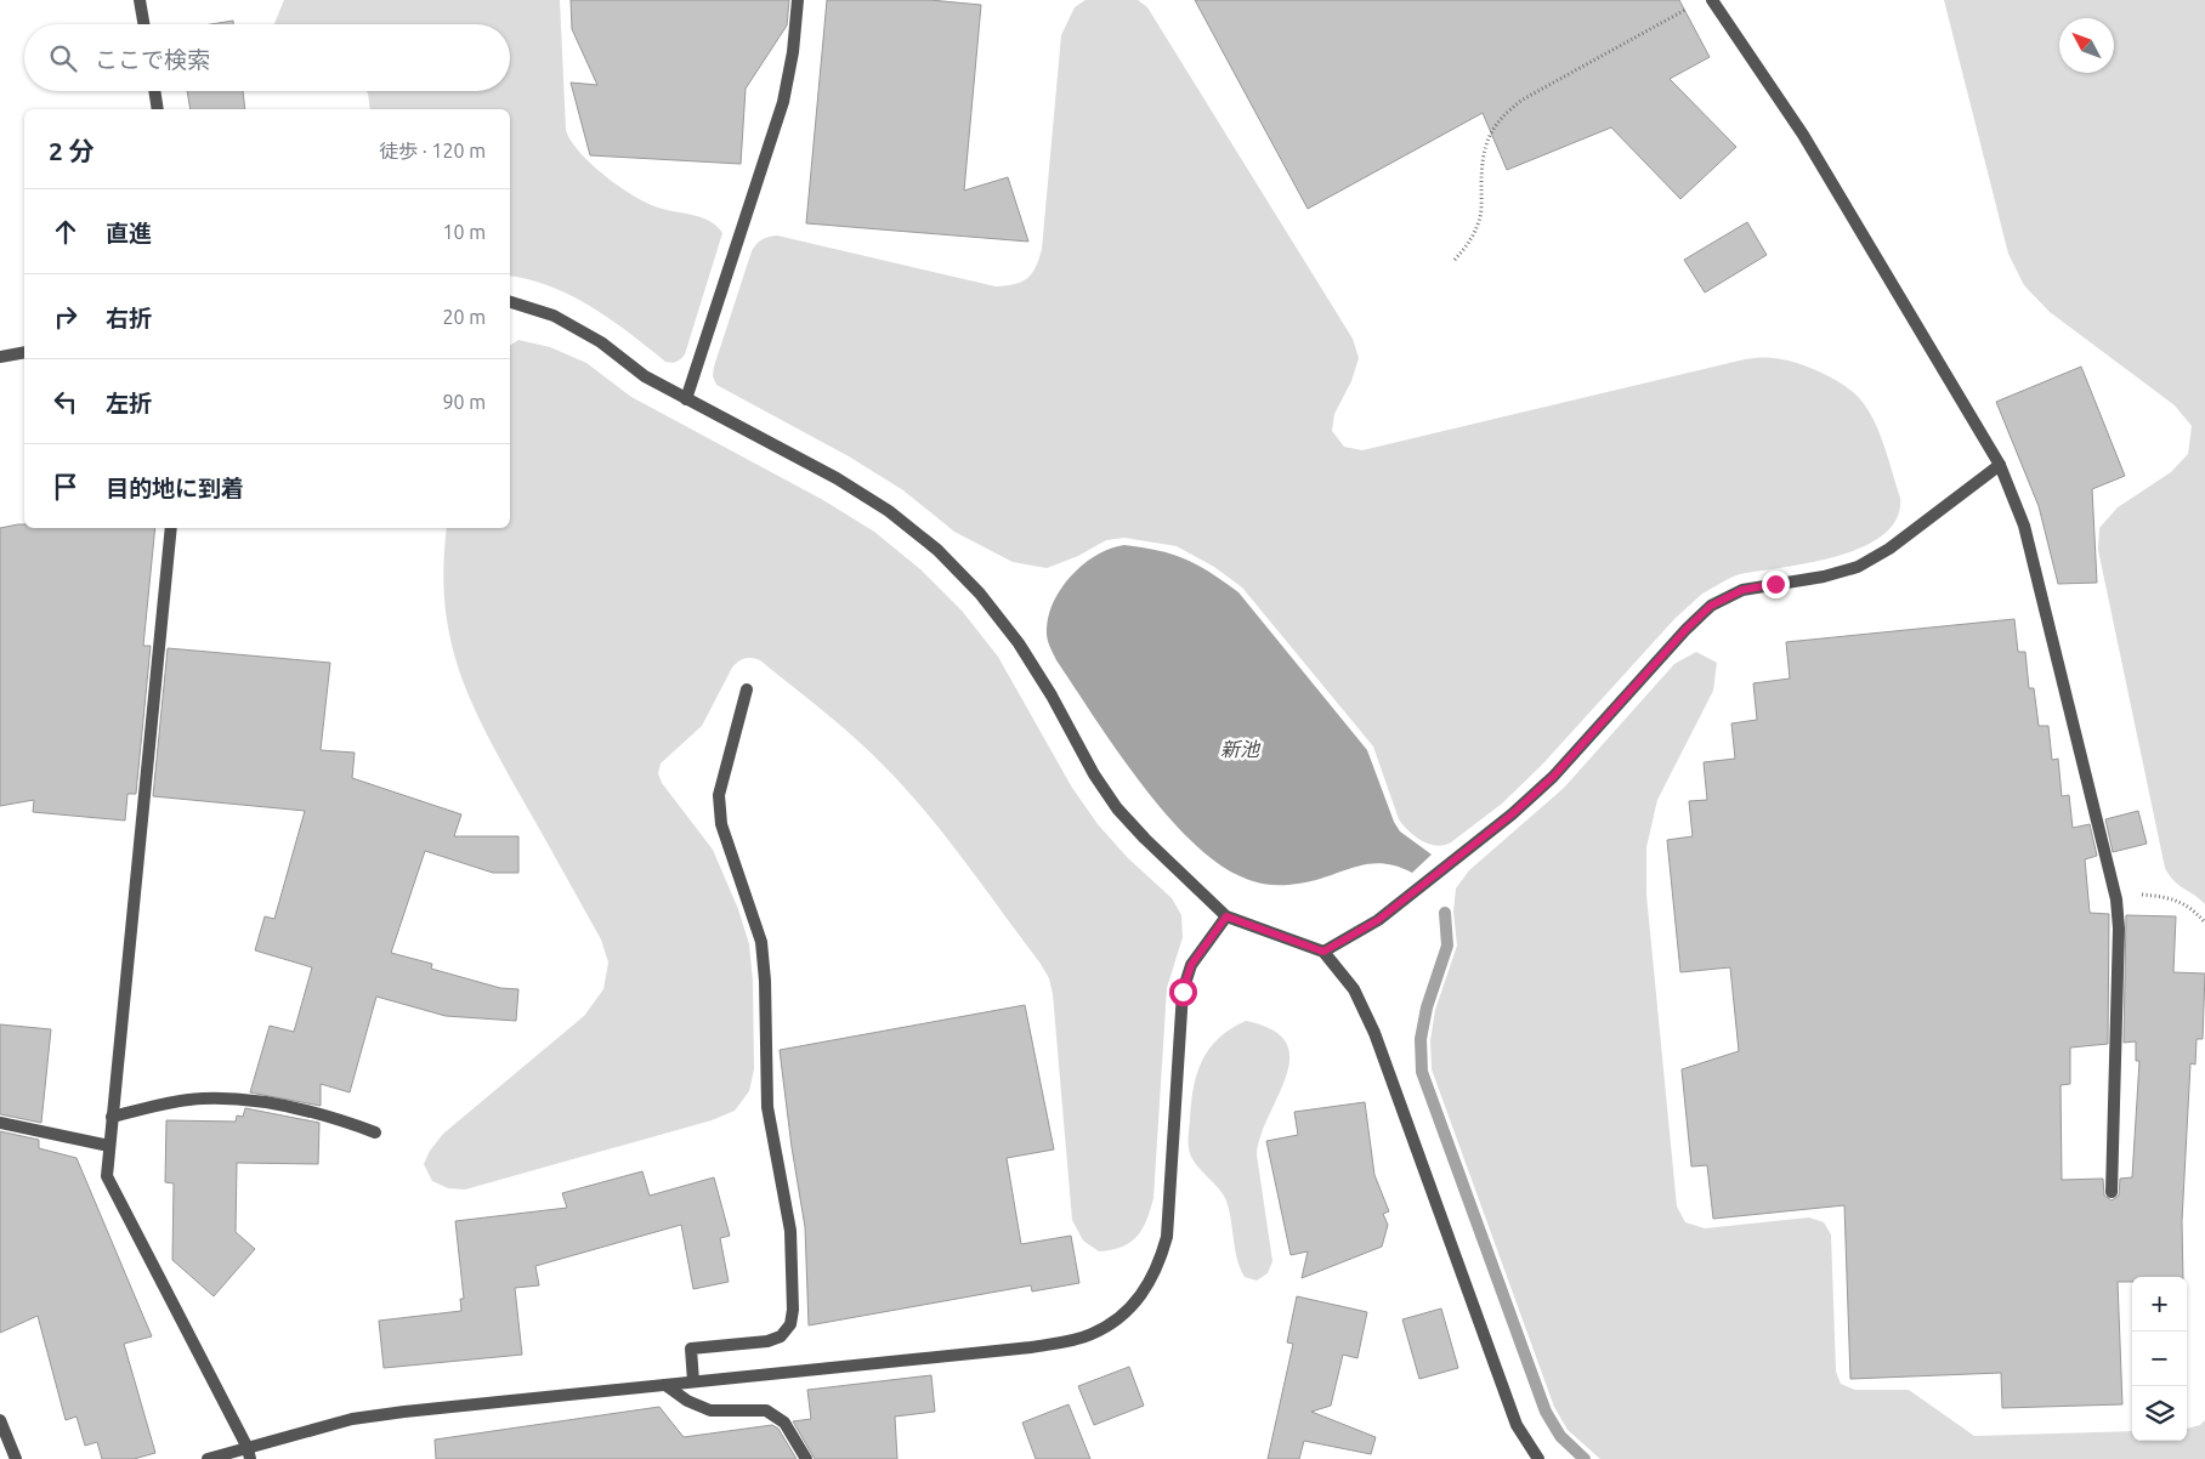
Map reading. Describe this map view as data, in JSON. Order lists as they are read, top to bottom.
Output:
{
  "water": ["新池"],
  "north": "top left",
  "page": {
    "search": "ここで検索",
    "heading": ["2 分", "徒歩 · 120 m"],
    "list": [
      ["直進", "10 m"],
      ["右折", "20 m"],
      ["左折", "90 m"],
      "目的地に到着"
    ],
    "map_buttons": ["+", "−"]
  }
}
